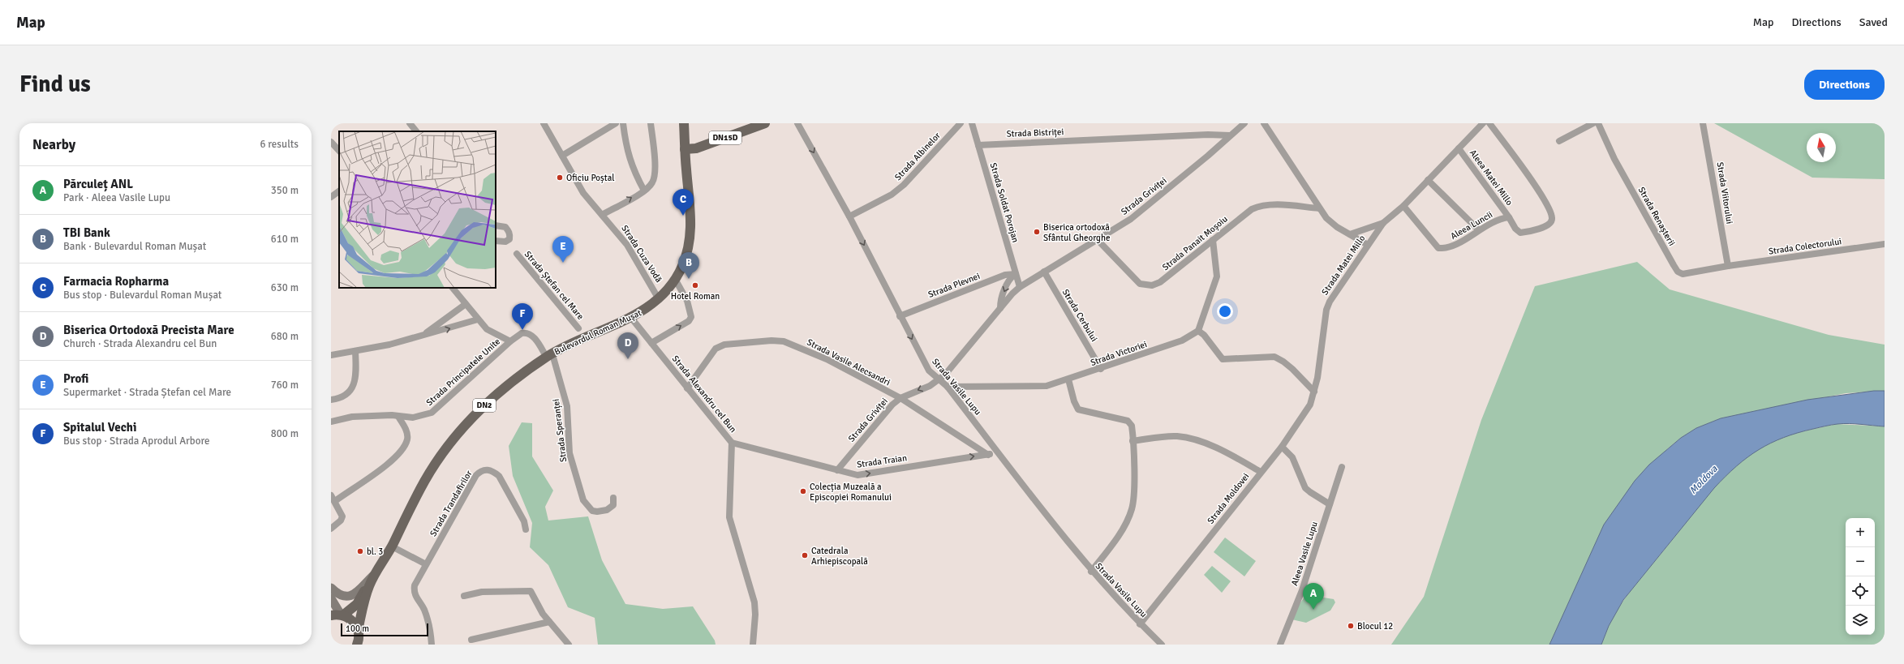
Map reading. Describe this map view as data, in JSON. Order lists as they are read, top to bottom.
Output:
{
  "streets": {
    "main road": ["DN15D", "Bulevardul Roman Mușat", "DN2"],
    "street": [
      "Strada Bistriței",
      "Strada Albinelor",
      "Aleea Matei Millo",
      "Strada Viitorului",
      "Strada Griviței",
      "Strada Soldat Porojan",
      "Strada Renașterii",
      "Aleea Luncii",
      "Strada Panait Moșoiu",
      "Strada Colectorului",
      "Strada Cuza Vodă",
      "Strada Matei Millo",
      "Strada Ștefan cel Mare",
      "Strada Plevnei",
      "Strada Cerbului",
      "Strada Victoriei",
      "Strada Vasile Alecsandri",
      "Strada Principatele Unite",
      "Strada Vasile Lupu",
      "Strada Alexandru cel Bun",
      "Strada Speranței",
      "Strada Traian",
      "Strada Moldovei",
      "Strada Trandafirilor",
      "Aleea Vasile Lupu"
    ]
  },
  "crossings": [
    ["Strada Bistriței", "Strada Griviței"],
    ["Strada Bistriței", "Strada Soldat Porojan"],
    ["DN15D", "Bulevardul Roman Mușat"],
    ["Strada Albinelor", "Strada Vasile Lupu"],
    ["Aleea Matei Millo", "Aleea Luncii"],
    ["Aleea Matei Millo", "Strada Matei Millo"],
    ["Strada Viitorului", "Strada Renașterii"],
    ["Strada Viitorului", "Strada Colectorului"],
    ["Strada Griviței", "Strada Soldat Porojan"],
    ["Strada Griviței", "Strada Panait Moșoiu"],
    ["Strada Griviței", "Strada Plevnei"],
    ["Strada Griviței", "Strada Cerbului"],
    ["Strada Griviței", "Strada Vasile Alecsandri"],
    ["Strada Griviței", "Strada Vasile Lupu"],
    ["Strada Griviței", "Strada Traian"],
    ["Strada Soldat Porojan", "Strada Plevnei"],
    ["Strada Renașterii", "Strada Colectorului"],
    ["Aleea Luncii", "Strada Matei Millo"],
    ["Strada Cuza Vodă", "Bulevardul Roman Mușat"],
    ["Strada Matei Millo", "Strada Moldovei"],
    ["Strada Plevnei", "Strada Vasile Lupu"],
    ["Strada Cerbului", "Strada Victoriei"],
    ["Bulevardul Roman Mușat", "Strada Principatele Unite"],
    ["Bulevardul Roman Mușat", "Strada Alexandru cel Bun"],
    ["Bulevardul Roman Mușat", "Strada Speranței"],
    ["Strada Victoriei", "Strada Vasile Lupu"],
    ["Strada Vasile Alecsandri", "Strada Alexandru cel Bun"],
    ["Strada Vasile Alecsandri", "Strada Traian"],
    ["Strada Principatele Unite", "Strada Speranței"],
    ["Strada Vasile Lupu", "Strada Traian"],
    ["Strada Vasile Lupu", "Strada Moldovei"],
    ["Strada Alexandru cel Bun", "Strada Traian"]
  ],
  "one_way": ["Strada Vasile Lupu", "Strada Traian"],
  "water": ["Moldova"],
  "places": [
    "Oficiu Poștal",
    "Biserica ortodoxă Sfântul Gheorghe",
    "Hotel Roman",
    "Colecția Muzeală a Episcopiei Romanului",
    "bl. 3",
    "Catedrala Arhiepiscopală",
    "Blocul 12"
  ],
  "scale_bar": "100 m",
  "north": "top",
  "page": {
    "header": "Map",
    "nav": ["Map", "Directions", "Saved"],
    "buttons": "Directions",
    "title": "Find us",
    "heading": ["Nearby", "6 results"],
    "list": [
      {
        "mark": "A",
        "name": "Părculeț ANL",
        "note": "Park · Aleea Vasile Lupu",
        "value": "350 m"
      },
      {
        "mark": "B",
        "name": "TBI Bank",
        "note": "Bank · Bulevardul Roman Mușat",
        "value": "610 m"
      },
      {
        "mark": "C",
        "name": "Farmacia Ropharma",
        "note": "Bus stop · Bulevardul Roman Mușat",
        "value": "630 m"
      },
      {
        "mark": "D",
        "name": "Biserica Ortodoxă Precista Mare",
        "note": "Church · Strada Alexandru cel Bun",
        "value": "680 m"
      },
      {
        "mark": "E",
        "name": "Profi",
        "note": "Supermarket · Strada Ștefan cel Mare",
        "value": "760 m"
      },
      {
        "mark": "F",
        "name": "Spitalul Vechi",
        "note": "Bus stop · Strada Aprodul Arbore",
        "value": "800 m"
      }
    ],
    "pins": [
      "C",
      "E",
      "B",
      "F",
      "D",
      "A"
    ],
    "map_buttons": ["+", "−"],
    "scale": "100 m"
  }
}
